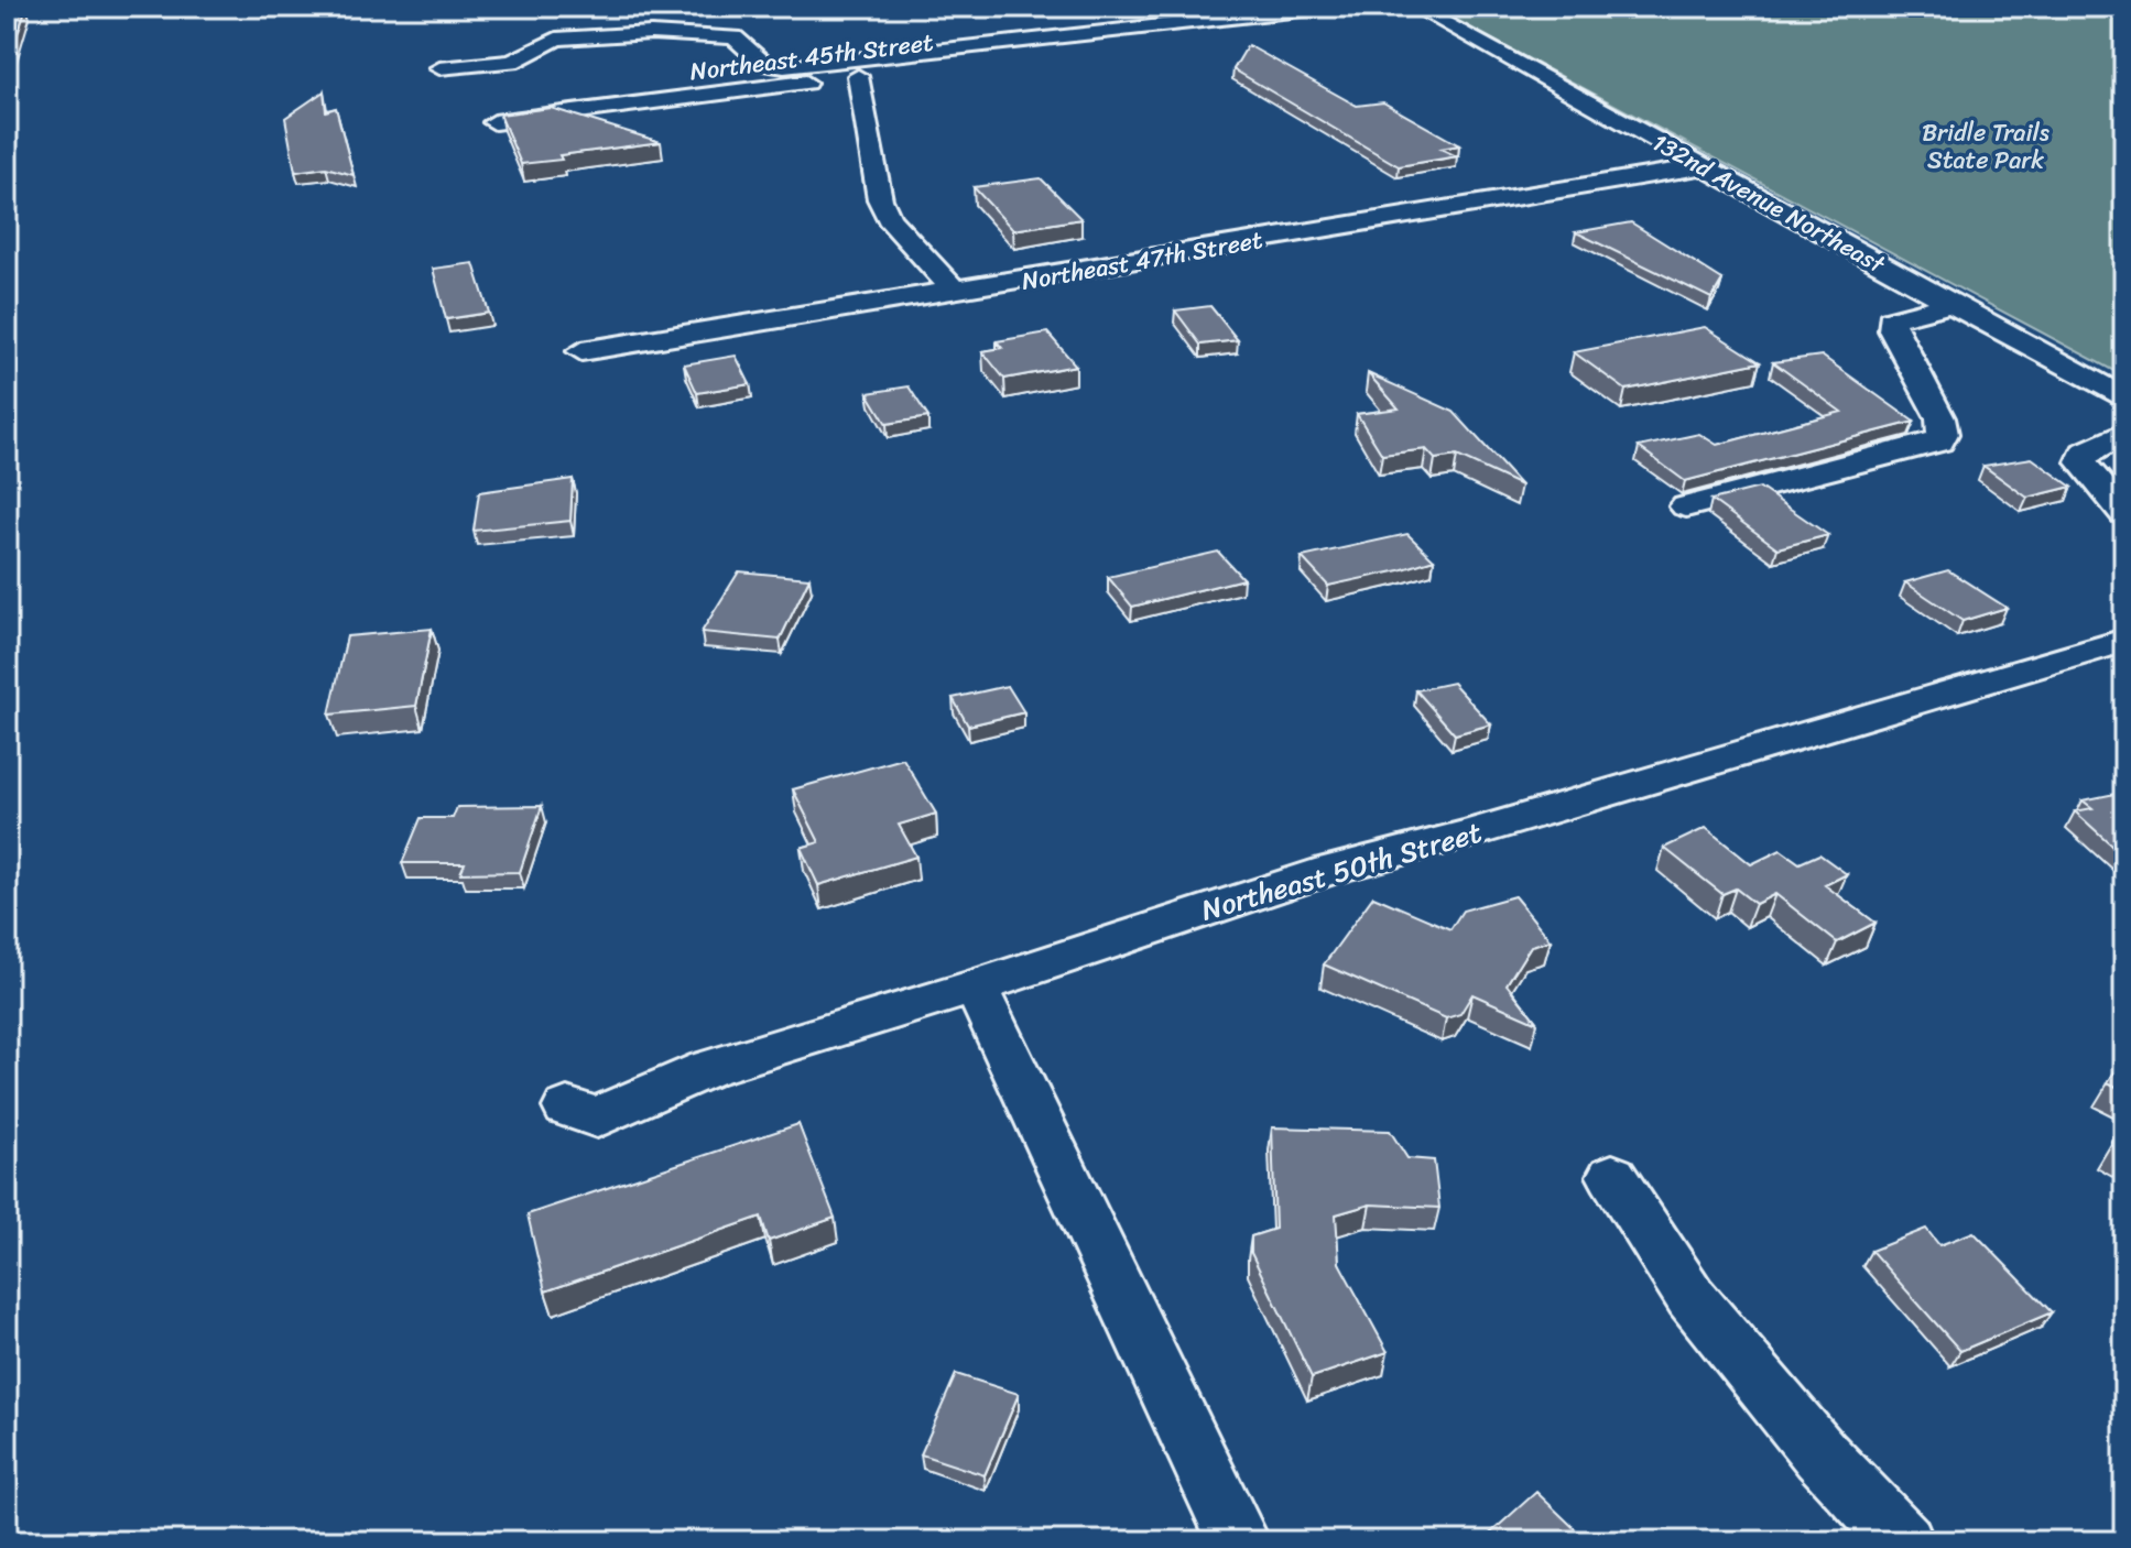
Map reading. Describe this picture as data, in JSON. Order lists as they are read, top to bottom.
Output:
{
  "streets": {
    "street": [
      "Northeast 45th Street",
      "132nd Avenue Northeast",
      "Northeast 47th Street",
      "Northeast 50th Street"
    ]
  },
  "crossings": [
    ["132nd Avenue Northeast", "Northeast 47th Street"]
  ],
  "parks": ["Bridle Trails State Park"]
}
